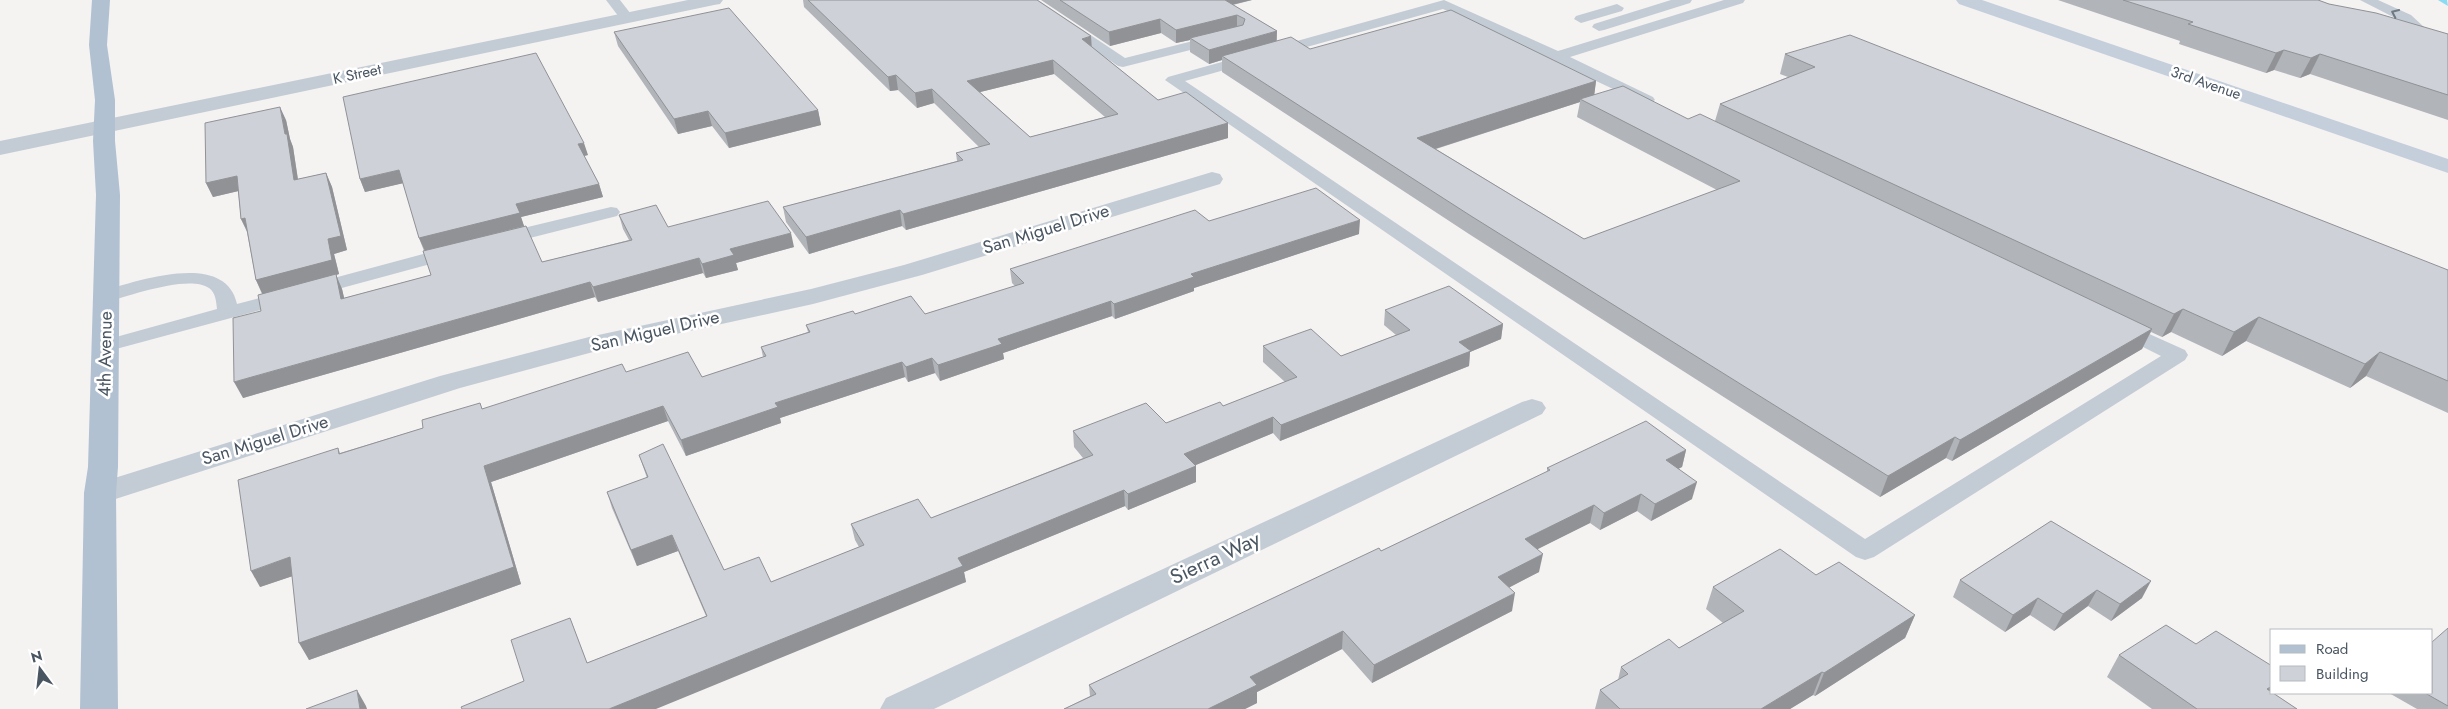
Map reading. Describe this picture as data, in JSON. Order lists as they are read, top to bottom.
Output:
{
  "streets": {
    "main road": ["3rd Avenue", "4th Avenue"],
    "street": ["K Street", "San Miguel Drive", "Sierra Way"]
  },
  "crossings": [
    ["K Street", "4th Avenue"],
    ["San Miguel Drive", "4th Avenue"]
  ],
  "legend": ["Road", "Building"],
  "north": "top"
}
